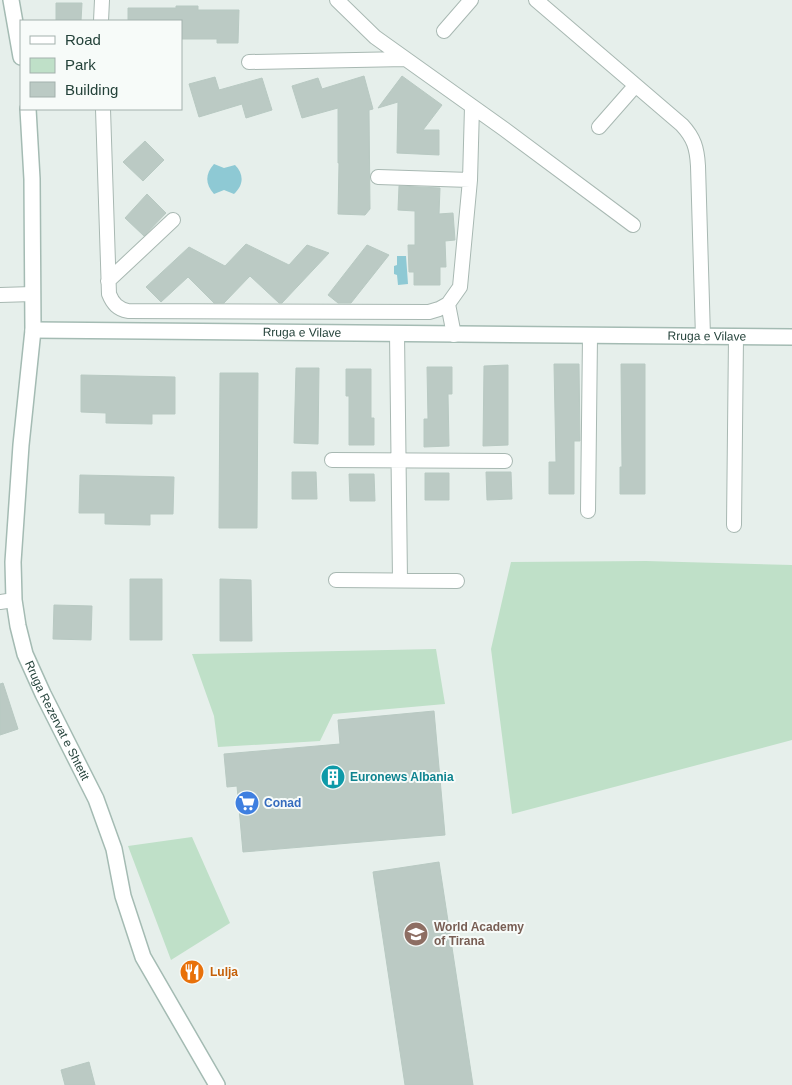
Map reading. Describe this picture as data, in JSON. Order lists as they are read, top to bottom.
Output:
{
  "streets": {
    "street": ["Rruga e Vilave", "Rruga Rezervat e Shtetit"]
  },
  "crossings": [
    ["Rruga e Vilave", "Rruga Rezervat e Shtetit"]
  ],
  "places": {
    "building": ["Euronews Albania"],
    "supermarket": ["Conad"],
    "school or university": ["World Academy of Tirana"],
    "restaurant": ["Lulja"]
  },
  "legend": ["Road", "Park", "Building"]
}
